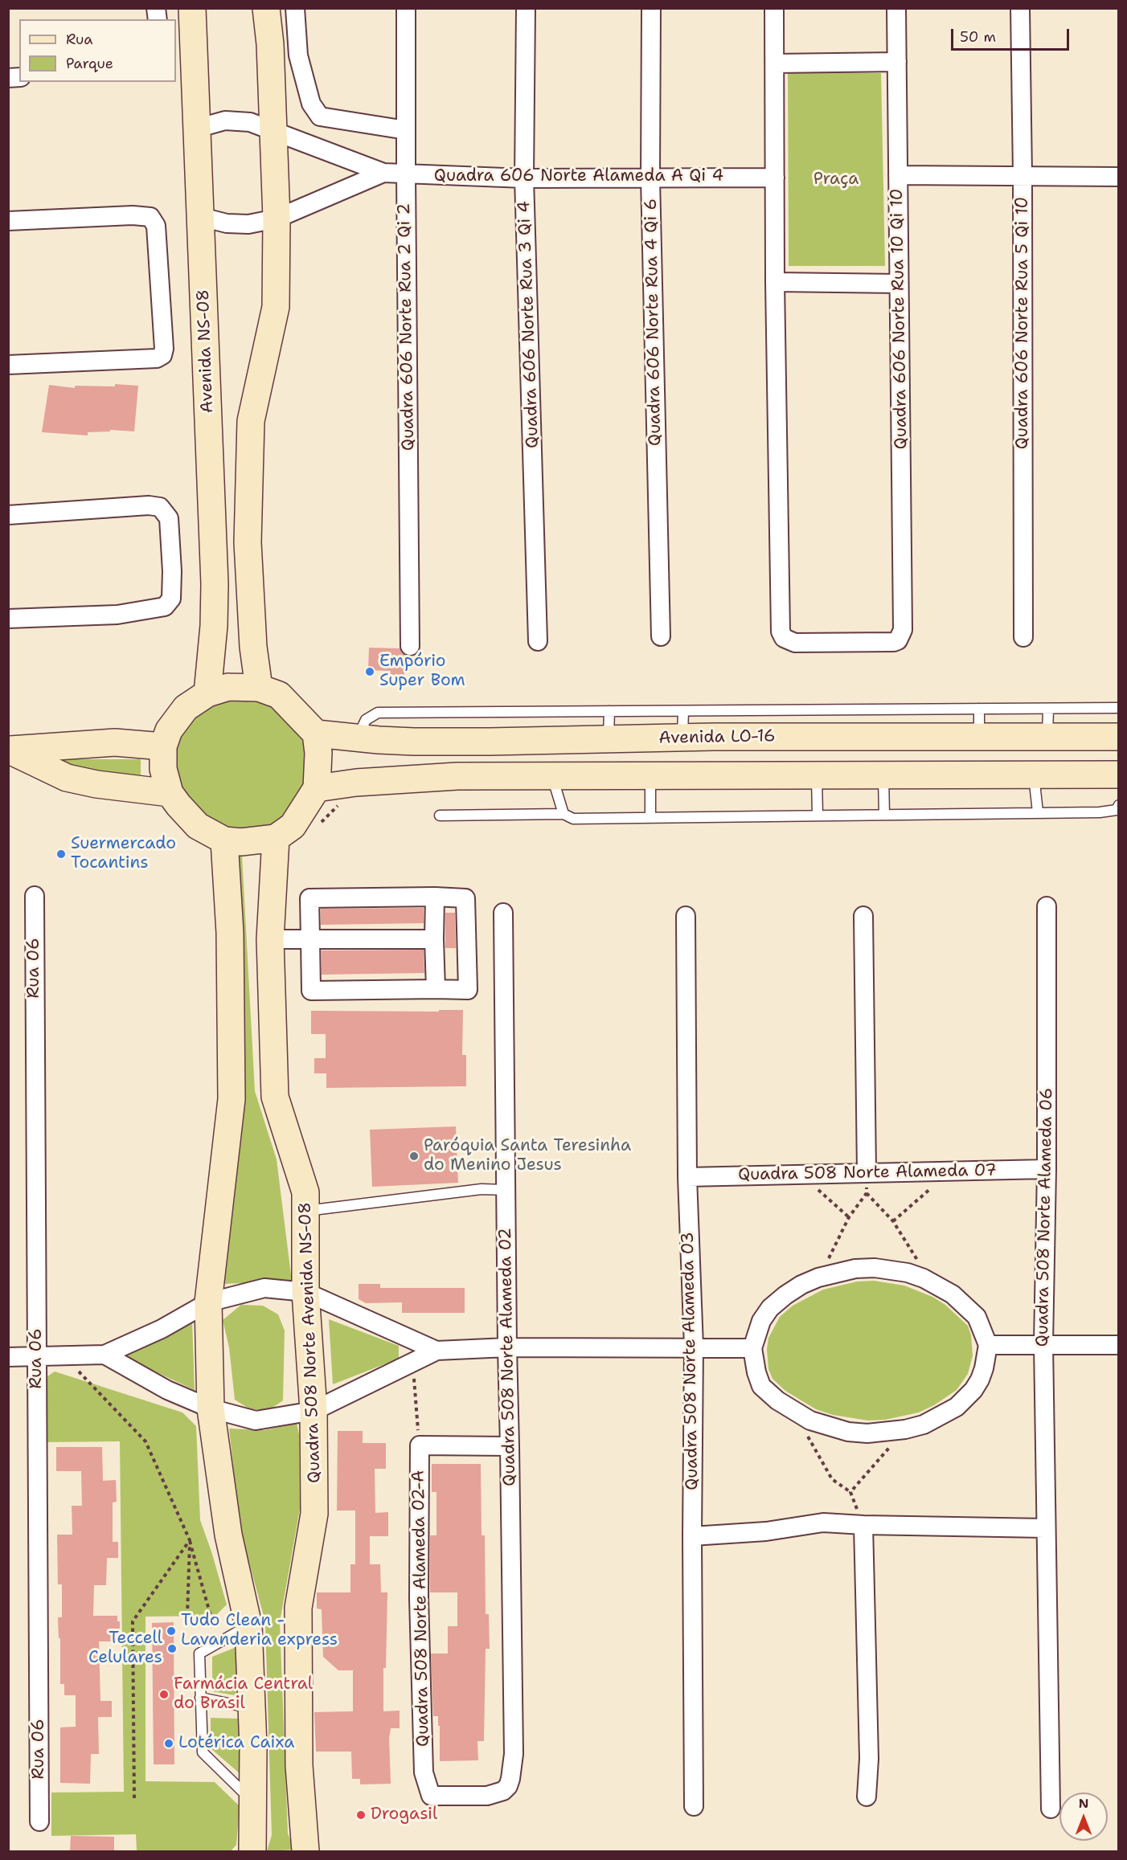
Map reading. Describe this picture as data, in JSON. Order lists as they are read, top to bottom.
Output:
{
  "streets": {
    "street": [
      "Quadra 606 Norte Alameda A Qi 4",
      "Quadra 606 Norte Rua 10 Qi 10",
      "Quadra 606 Norte Rua 4 Qi 6",
      "Quadra 606 Norte Rua 5 Qi 10",
      "Quadra 606 Norte Rua 3 Qi 4",
      "Quadra 606 Norte Rua 2 Qi 2",
      "Avenida NS-08",
      "Avenida LO-16",
      "Rua 06",
      "Quadra 508 Norte Alameda 07",
      "Quadra 508 Norte Alameda 06",
      "Quadra 508 Norte Avenida NS-08",
      "Quadra 508 Norte Alameda 02",
      "Quadra 508 Norte Alameda 03",
      "Quadra 508 Norte Alameda 02-A"
    ]
  },
  "crossings": [
    ["Quadra 606 Norte Alameda A Qi 4", "Quadra 606 Norte Rua 4 Qi 6"],
    ["Quadra 606 Norte Alameda A Qi 4", "Quadra 606 Norte Rua 3 Qi 4"],
    ["Quadra 606 Norte Alameda A Qi 4", "Quadra 606 Norte Rua 2 Qi 2"],
    ["Avenida NS-08", "Avenida LO-16"],
    ["Avenida NS-08", "Quadra 508 Norte Avenida NS-08"],
    ["Avenida LO-16", "Quadra 508 Norte Avenida NS-08"],
    ["Quadra 508 Norte Alameda 07", "Quadra 508 Norte Alameda 06"],
    ["Quadra 508 Norte Alameda 07", "Quadra 508 Norte Alameda 03"],
    ["Quadra 508 Norte Alameda 02", "Quadra 508 Norte Alameda 02-A"]
  ],
  "parks": ["Praça"],
  "places": [
    "Empório Super Bom",
    "Suermercado Tocantins",
    "Paróquia Santa Teresinha do Menino Jesus",
    "Tudo Clean - Lavanderia express",
    "Teccell Celulares",
    "Farmácia Central do Brasil",
    "Lotérica Caixa",
    "Drogasil"
  ],
  "legend": ["Rua", "Parque"],
  "scale_bar": "50 m",
  "north": "top"
}
